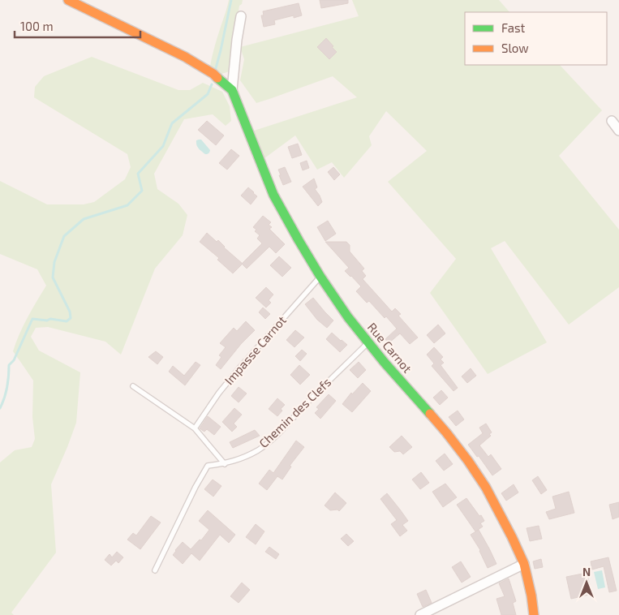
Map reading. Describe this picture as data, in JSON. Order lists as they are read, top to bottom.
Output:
{
  "streets": {
    "street": ["Rue Carnot"],
    "lane": ["Impasse Carnot", "Chemin des Clefs"]
  },
  "crossings": [
    ["Rue Carnot", "Impasse Carnot"],
    ["Rue Carnot", "Chemin des Clefs"]
  ],
  "legend": ["Fast", "Slow"],
  "scale_bar": "100 m",
  "north": "top"
}
